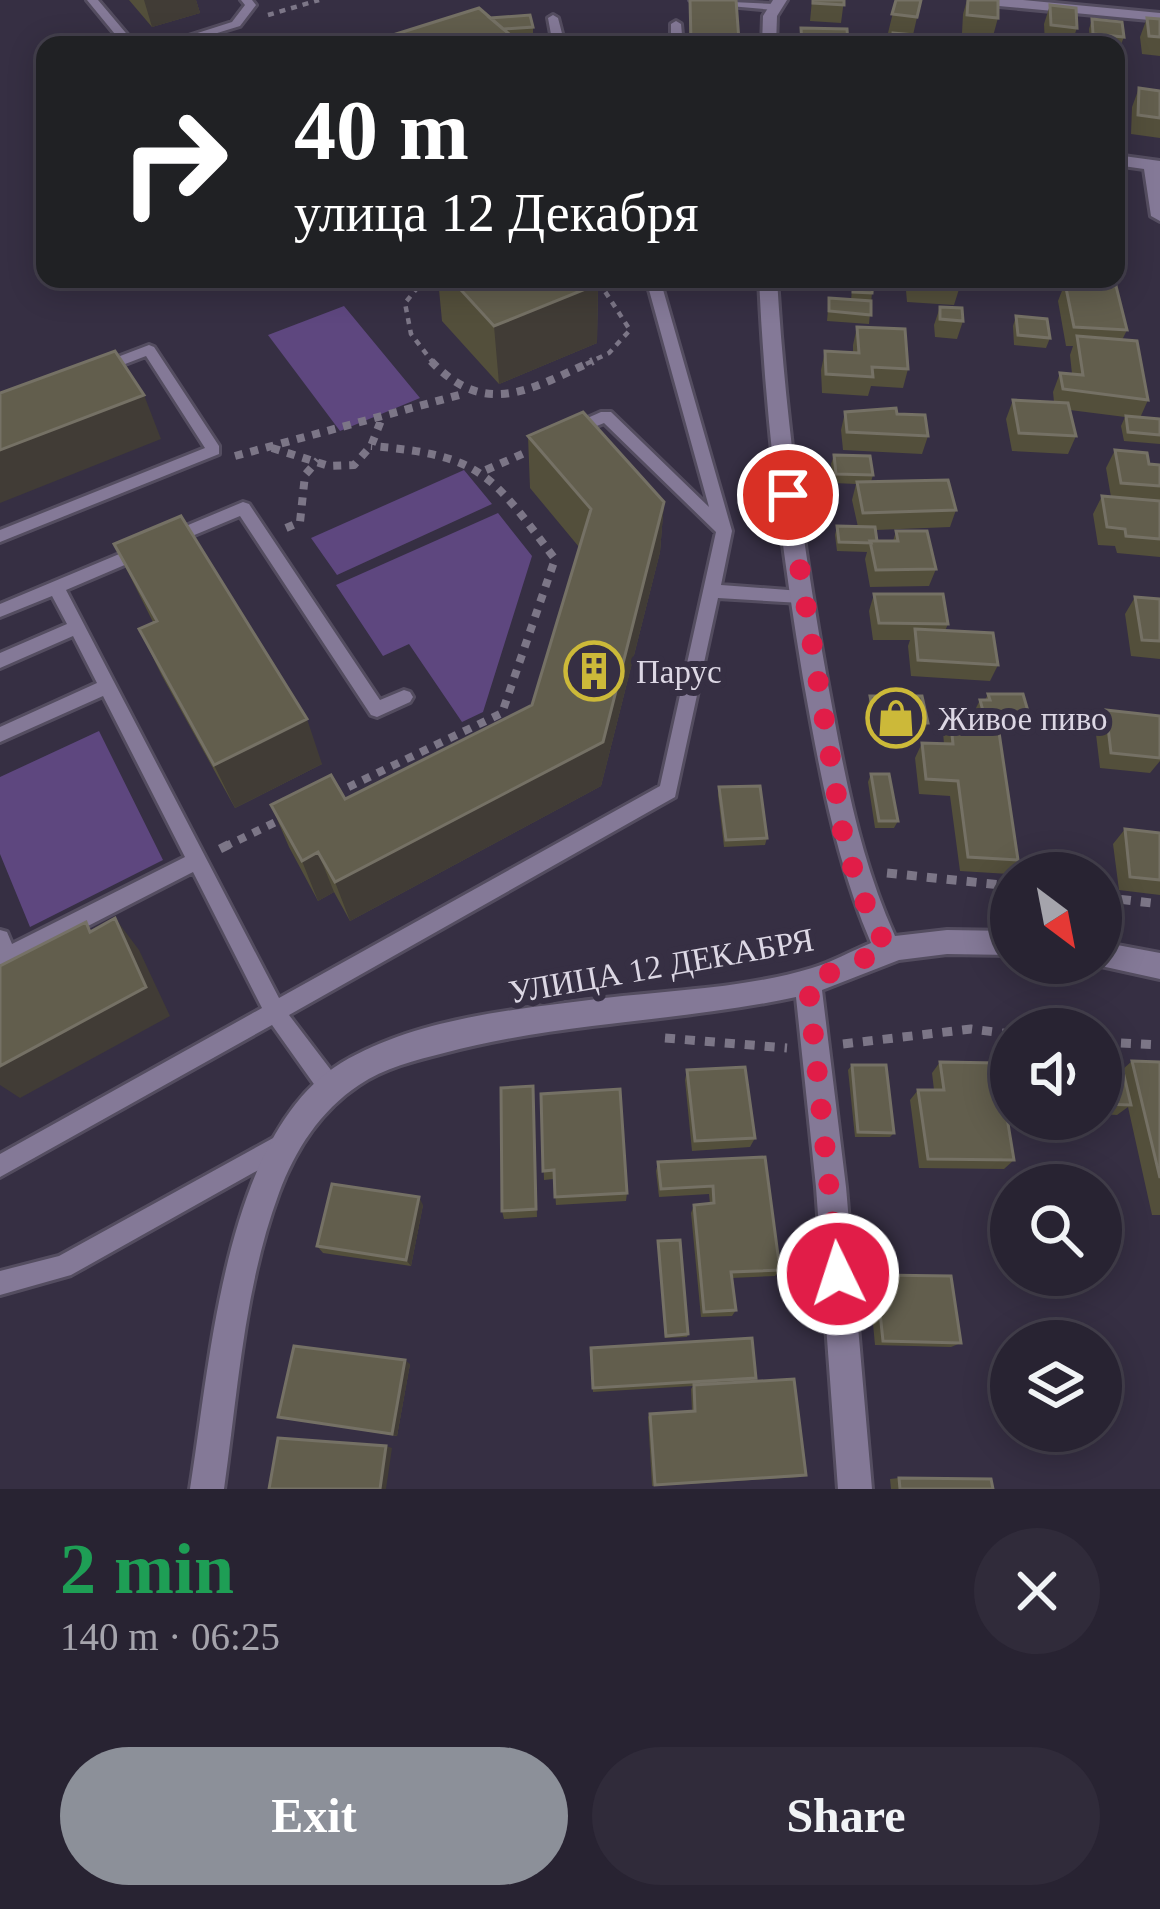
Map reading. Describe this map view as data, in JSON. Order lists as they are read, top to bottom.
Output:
{
  "streets": {
    "street": ["УЛИЦА 12 ДЕКАБРЯ"]
  },
  "places": {
    "building": ["Парус"],
    "shop": ["Живое пиво"]
  },
  "north": "bottom right",
  "page": {
    "turn": ["40 m", "улица 12 Декабря"],
    "heading": ["2 min", "140 m · 06:25"],
    "buttons": ["Exit", "Share"]
  }
}
